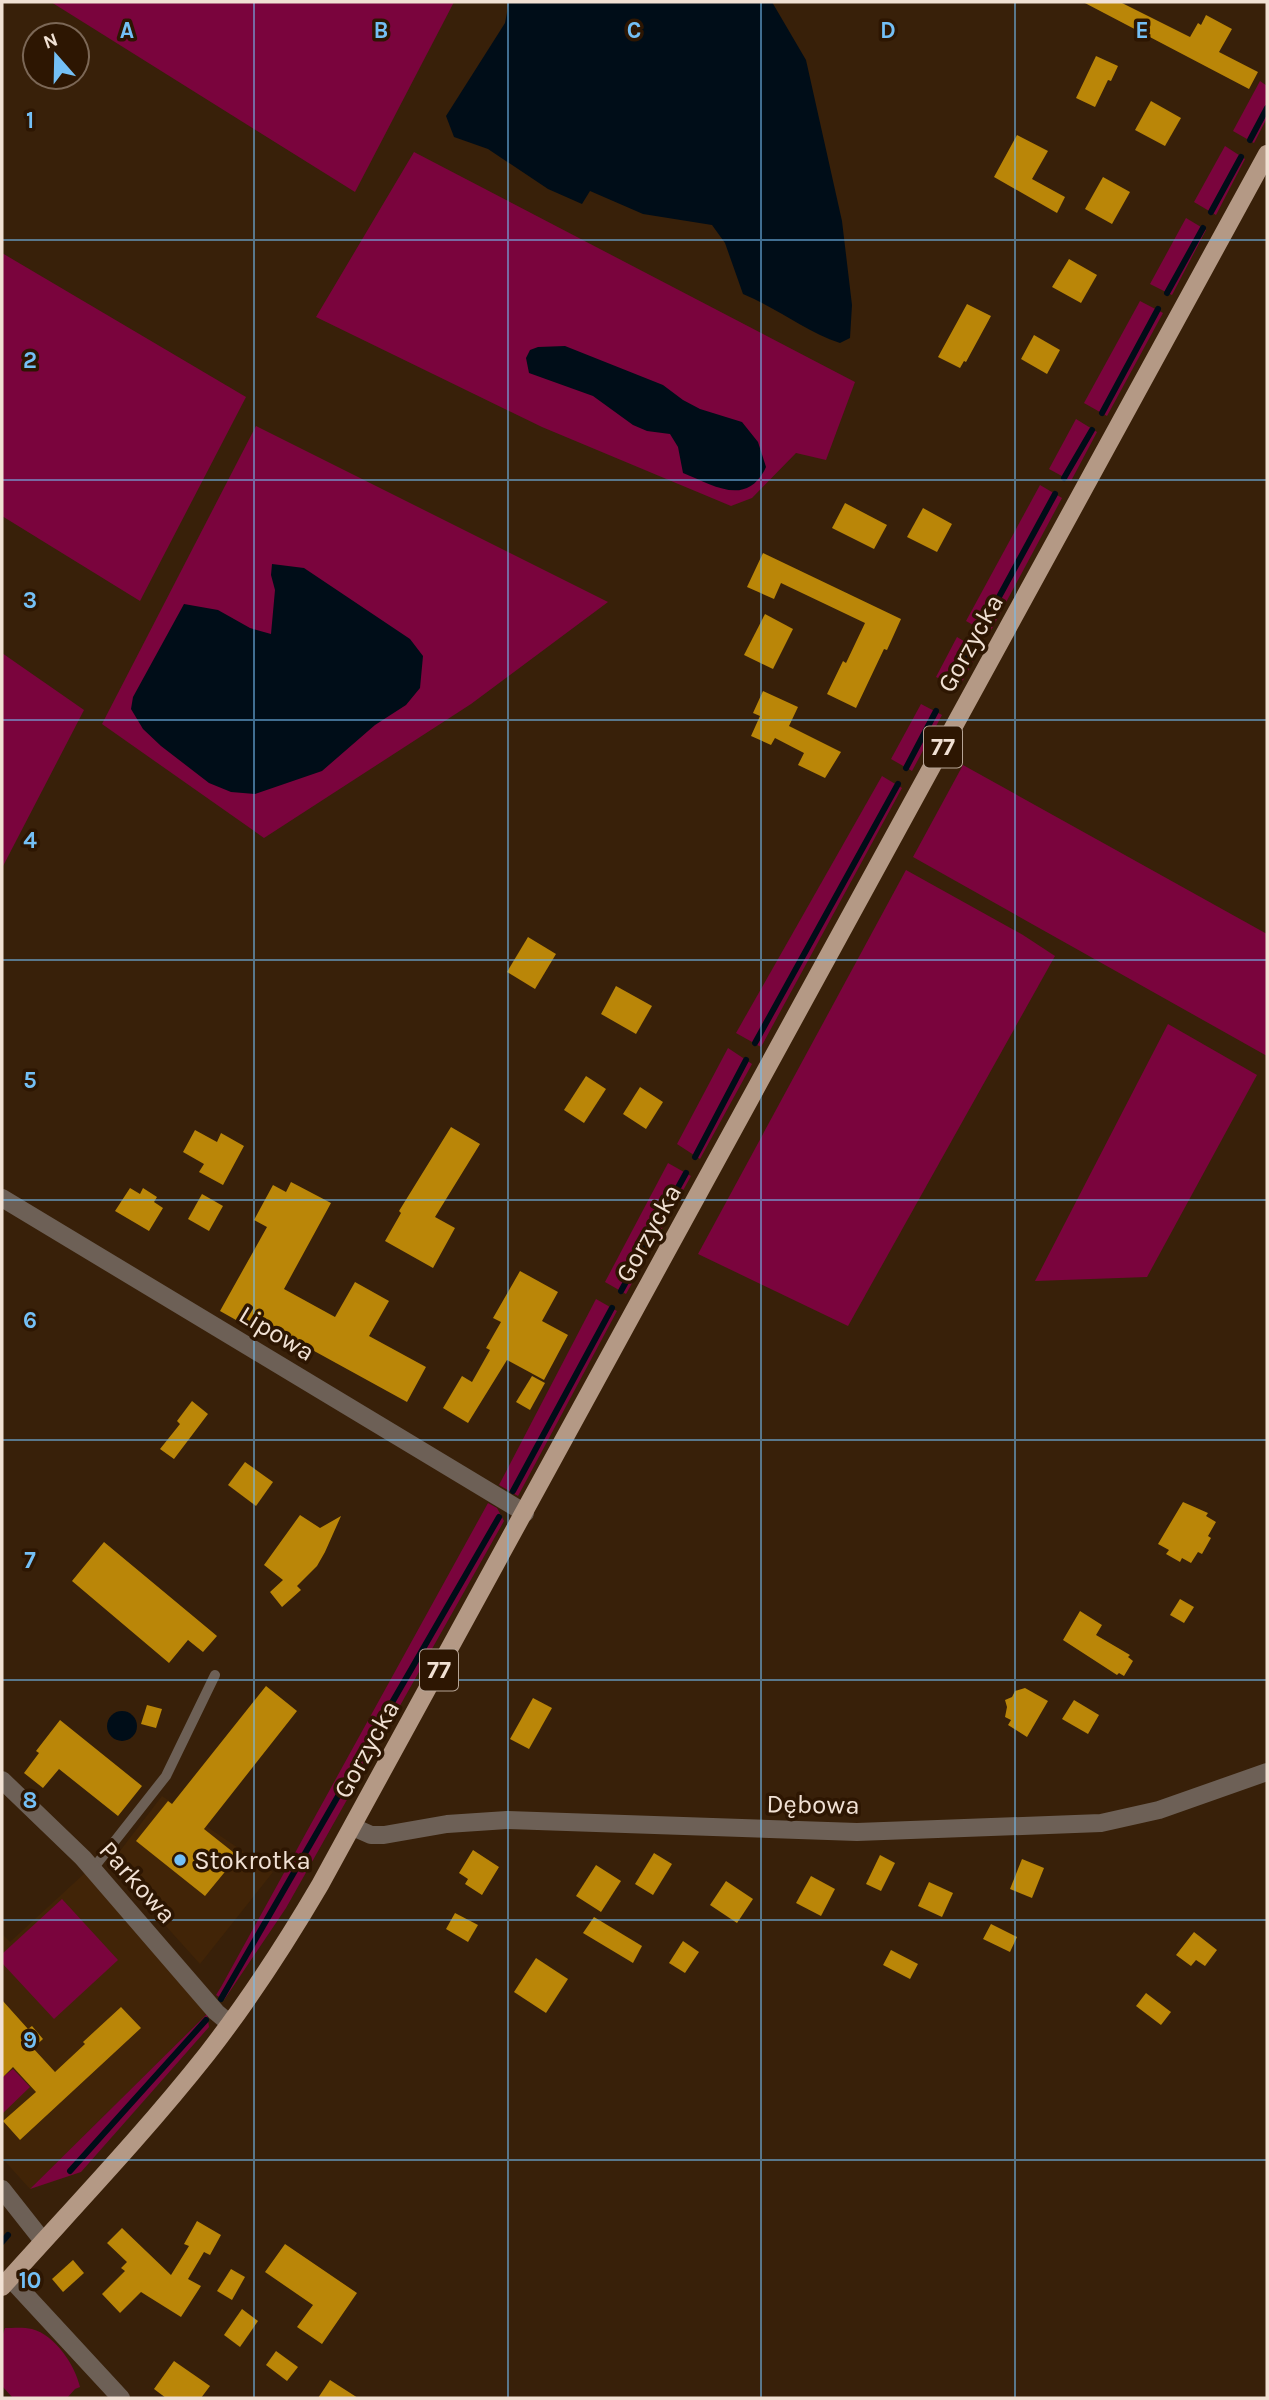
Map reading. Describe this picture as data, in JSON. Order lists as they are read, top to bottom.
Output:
{
  "streets": {
    "main road": ["Gorzycka", "77"],
    "street": ["Lipowa", "Dębowa", "Parkowa"]
  },
  "crossings": [
    ["Gorzycka", "Lipowa"],
    ["Gorzycka", "Dębowa"],
    ["Gorzycka", "Parkowa"]
  ],
  "places": ["Stokrotka"],
  "north": "top",
  "grid": {
    "columns": [
      "A",
      "B",
      "C",
      "D",
      "E"
    ],
    "rows": [
      "1",
      "2",
      "3",
      "4",
      "5",
      "6",
      "7",
      "8",
      "9",
      "10"
    ]
  }
}
